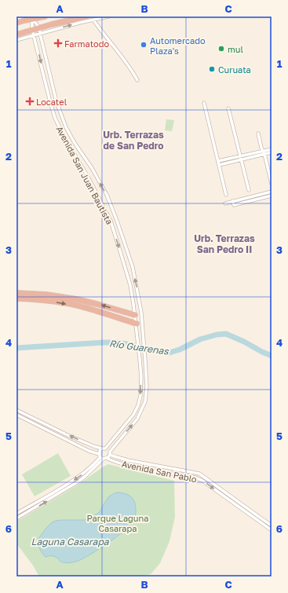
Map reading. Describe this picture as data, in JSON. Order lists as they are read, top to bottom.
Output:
{
  "streets": {
    "street": ["Avenida San Juan Bautista", "Avenida San Pablo"]
  },
  "crossings": [
    ["Avenida San Juan Bautista", "Avenida San Pablo"]
  ],
  "districts": ["Urb. Terrazas de San Pedro", "Urb. Terrazas San Pedro II"],
  "water": ["Río Guarenas", "Laguna Casarapa"],
  "parks": ["Parque Laguna Casarapa"],
  "places": {
    "health": ["Farmatodo", "Locatel"],
    "other": ["Automercado Plaza's", "mul", "Curuata"]
  },
  "grid": {
    "columns": ["A", "B", "C"],
    "rows": [
      "1",
      "2",
      "3",
      "4",
      "5",
      "6"
    ]
  }
}
